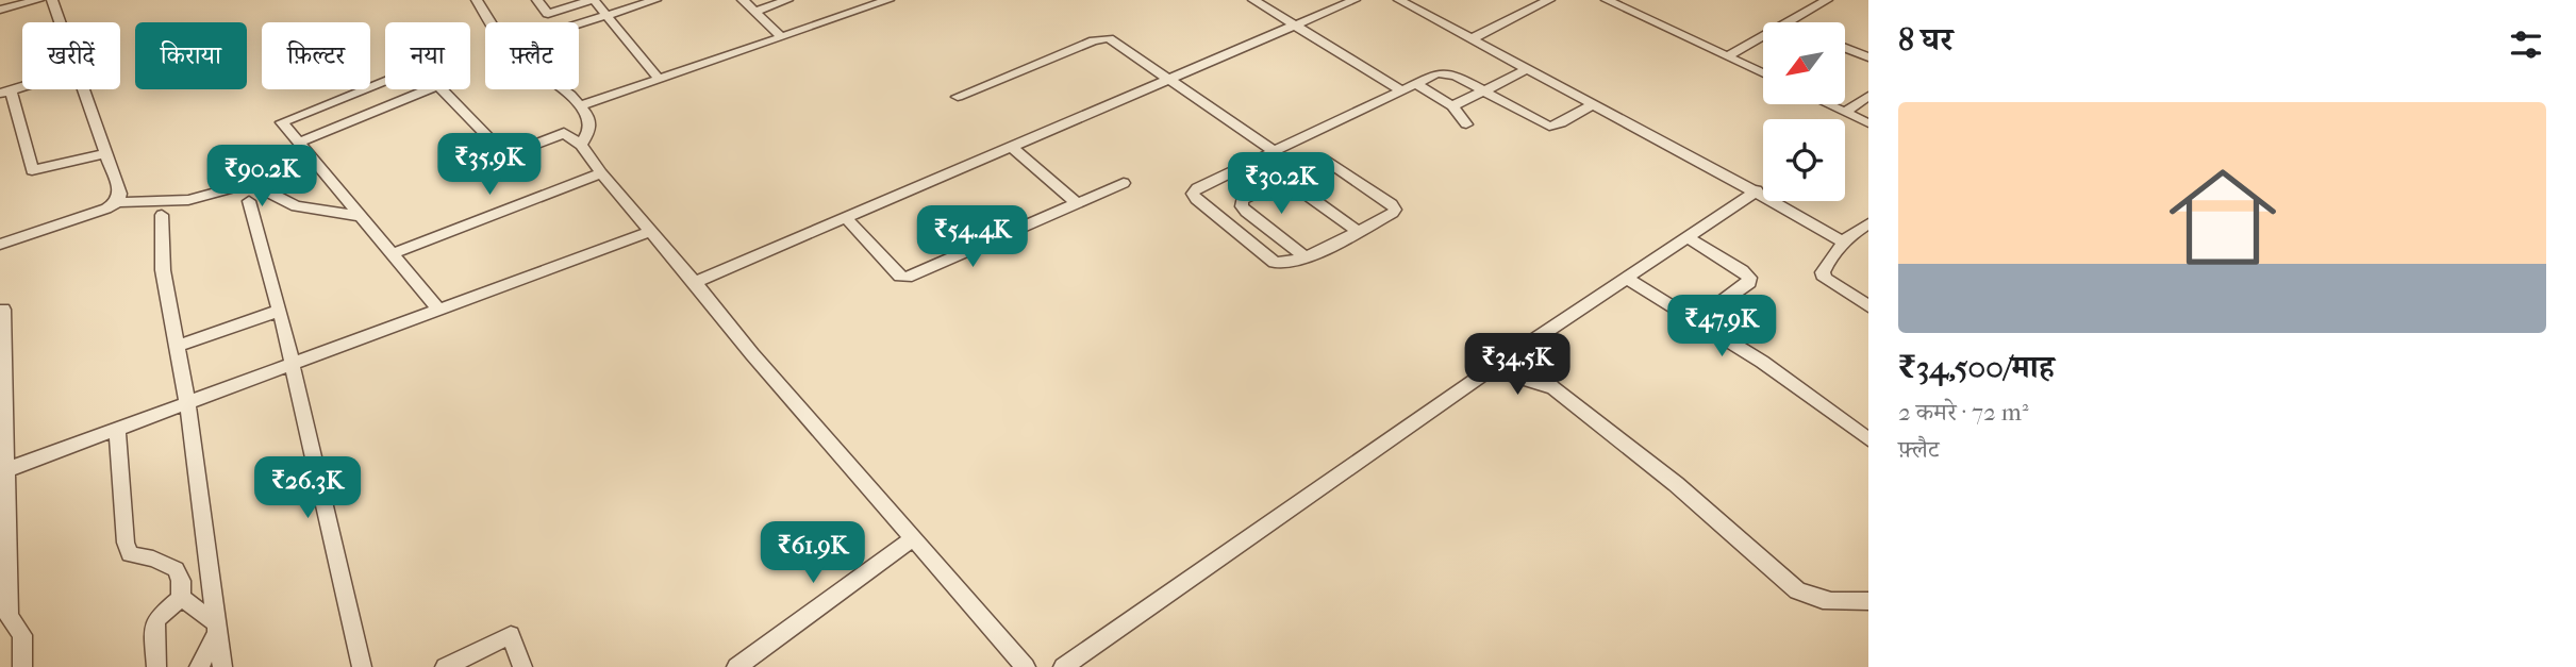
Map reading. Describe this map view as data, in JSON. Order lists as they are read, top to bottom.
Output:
{
  "north": "bottom left",
  "page": {
    "heading": "8 घर",
    "chip": [
      "खरीदें",
      "किराया",
      "फ़िल्टर",
      "नया",
      "फ़्लैट"
    ],
    "list": [
      {
        "name": "₹34,500/माह",
        "note": "2 कमरे · 72 m² · फ़्लैट"
      }
    ],
    "price": [
      "₹35.9K",
      "₹90.2K",
      "₹30.2K",
      "₹54.4K",
      "₹47.9K",
      "₹34.5K",
      "₹26.3K",
      "₹61.9K"
    ]
  }
}
